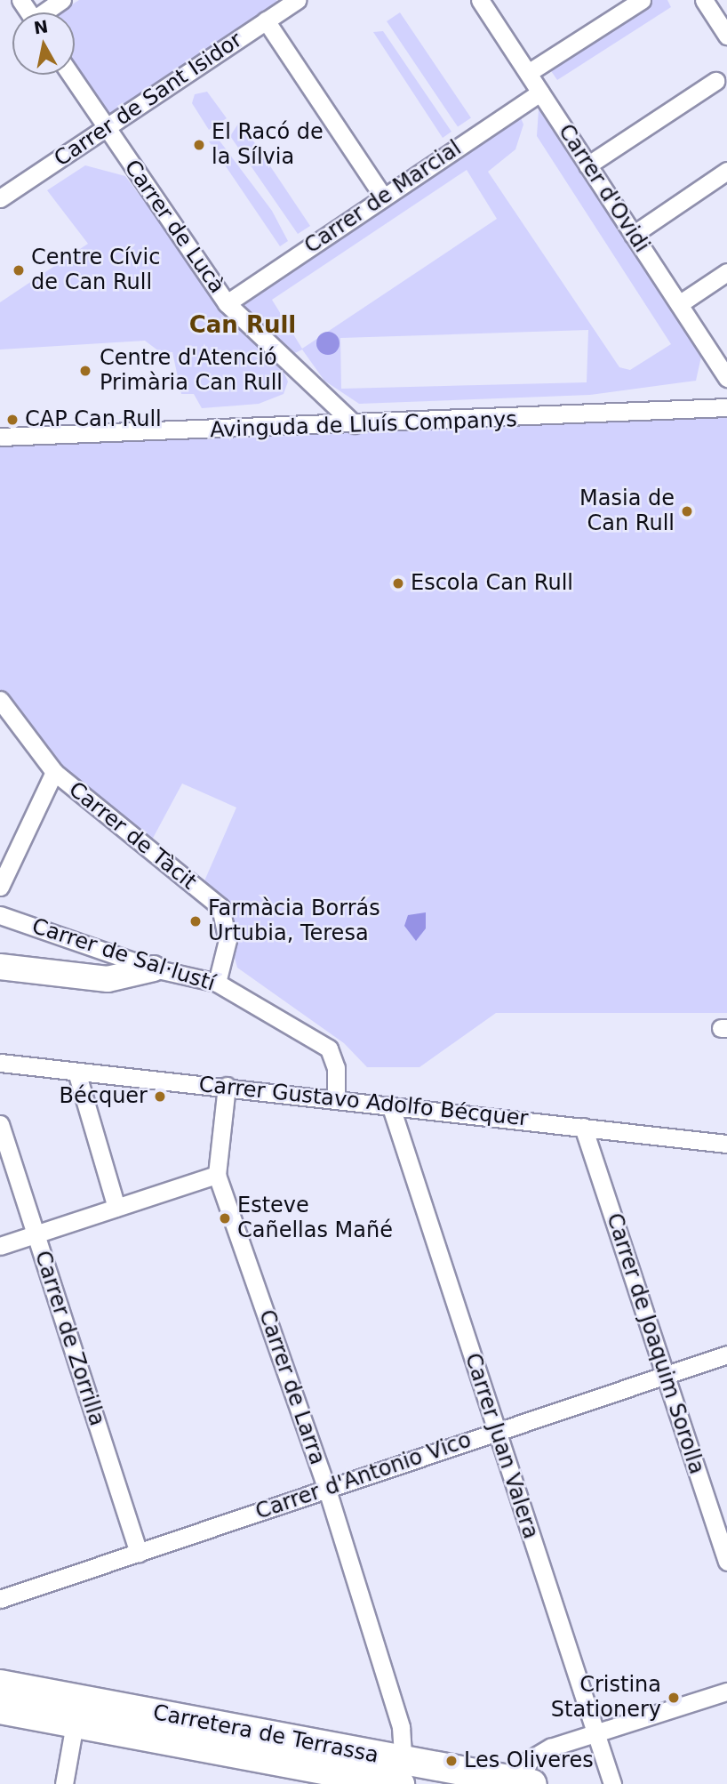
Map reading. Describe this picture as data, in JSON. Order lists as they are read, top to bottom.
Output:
{
  "streets": {
    "main road": ["Carretera de Terrassa"],
    "street": [
      "Carrer de Sant Isidor",
      "Carrer d'Ovidi",
      "Carrer de Marcial",
      "Carrer de Lucà",
      "Avinguda de Lluís Companys",
      "Carrer de Tàcit",
      "Carrer de Sal·lustí",
      "Carrer Gustavo Adolfo Bécquer",
      "Carrer de Zorrilla",
      "Carrer de Joaquim Sorolla",
      "Carrer de Larra",
      "Carrer Juan Valera",
      "Carrer d'Antonio Vico"
    ]
  },
  "crossings": [
    ["Carrer de Sant Isidor", "Carrer de Lucà"],
    ["Carrer d'Ovidi", "Carrer de Marcial"],
    ["Carrer de Marcial", "Carrer de Lucà"],
    ["Carrer de Lucà", "Avinguda de Lluís Companys"],
    ["Carrer de Tàcit", "Carrer de Sal·lustí"],
    ["Carrer de Sal·lustí", "Carrer Gustavo Adolfo Bécquer"],
    ["Carrer Gustavo Adolfo Bécquer", "Carrer de Joaquim Sorolla"],
    ["Carrer Gustavo Adolfo Bécquer", "Carrer de Larra"],
    ["Carrer Gustavo Adolfo Bécquer", "Carrer Juan Valera"],
    ["Carrer de Zorrilla", "Carrer d'Antonio Vico"],
    ["Carrer de Joaquim Sorolla", "Carrer d'Antonio Vico"],
    ["Carrer de Larra", "Carrer d'Antonio Vico"],
    ["Carrer de Larra", "Carretera de Terrassa"],
    ["Carrer Juan Valera", "Carrer d'Antonio Vico"]
  ],
  "districts": ["Can Rull"],
  "places": [
    "El Racó de la Sílvia",
    "Centre Cívic de Can Rull",
    "Centre d'Atenció Primària Can Rull",
    "CAP Can Rull",
    "Masia de Can Rull",
    "Escola Can Rull",
    "Farmàcia Borrás Urtubia, Teresa",
    "Bécquer",
    "Esteve Cañellas Mañé",
    "Cristina Stationery",
    "Les Oliveres"
  ],
  "north": "top"
}
